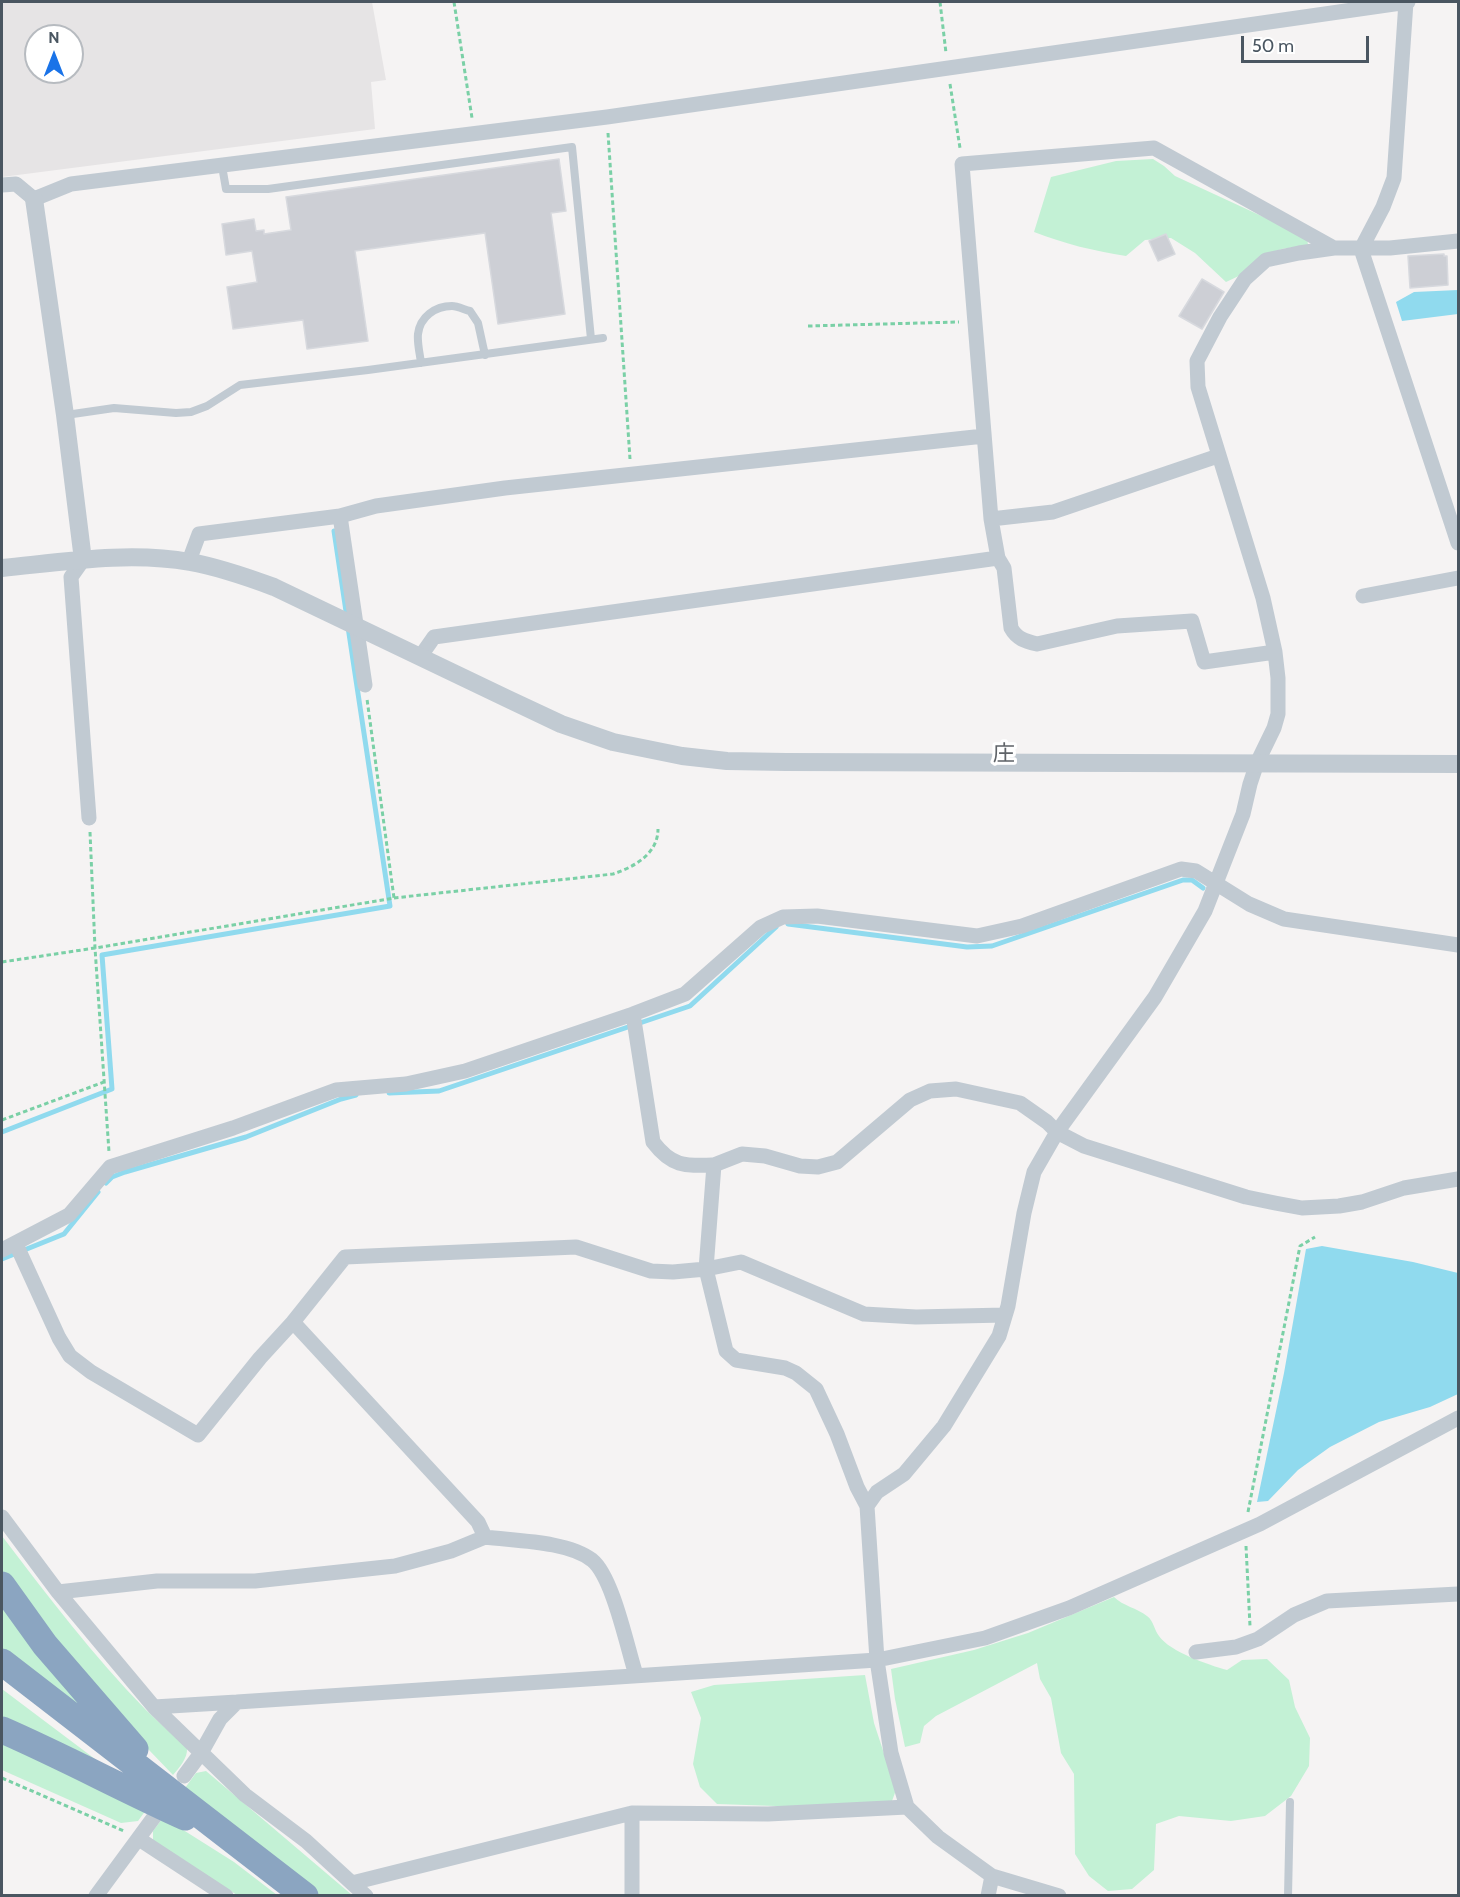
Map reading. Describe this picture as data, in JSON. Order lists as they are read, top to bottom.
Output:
{
  "districts": ["庄"],
  "scale_bar": "50 m",
  "north": "top"
}
